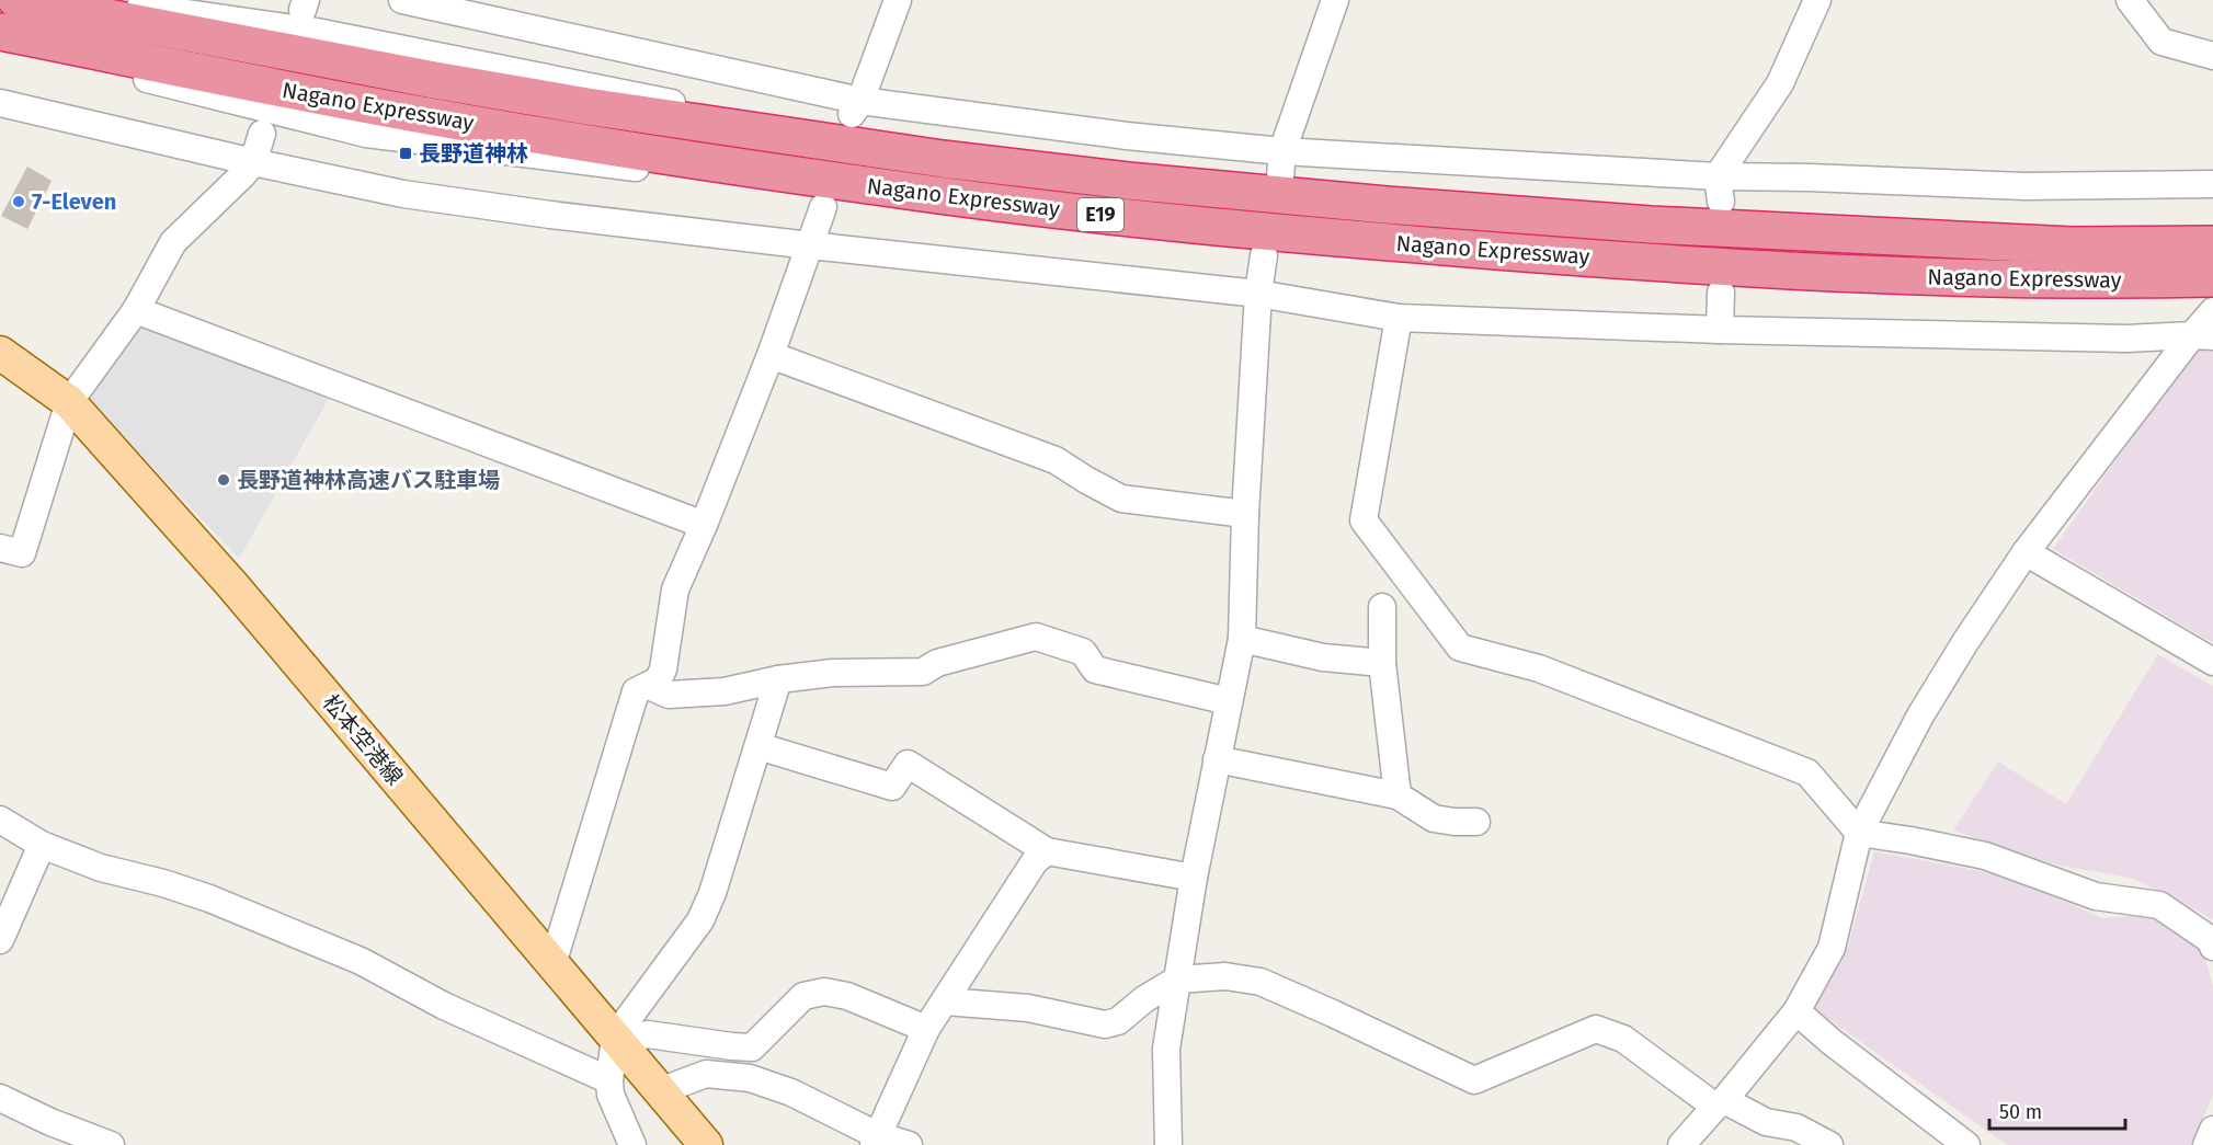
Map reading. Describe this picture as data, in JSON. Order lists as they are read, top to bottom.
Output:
{
  "streets": {
    "highway": ["Nagano Expressway", "E19"],
    "main road": ["松本空港線"]
  },
  "places": {
    "transit": ["長野道神林"],
    "other": ["7-Eleven", "長野道神林高速バス駐車場"]
  },
  "scale_bar": "50 m"
}
